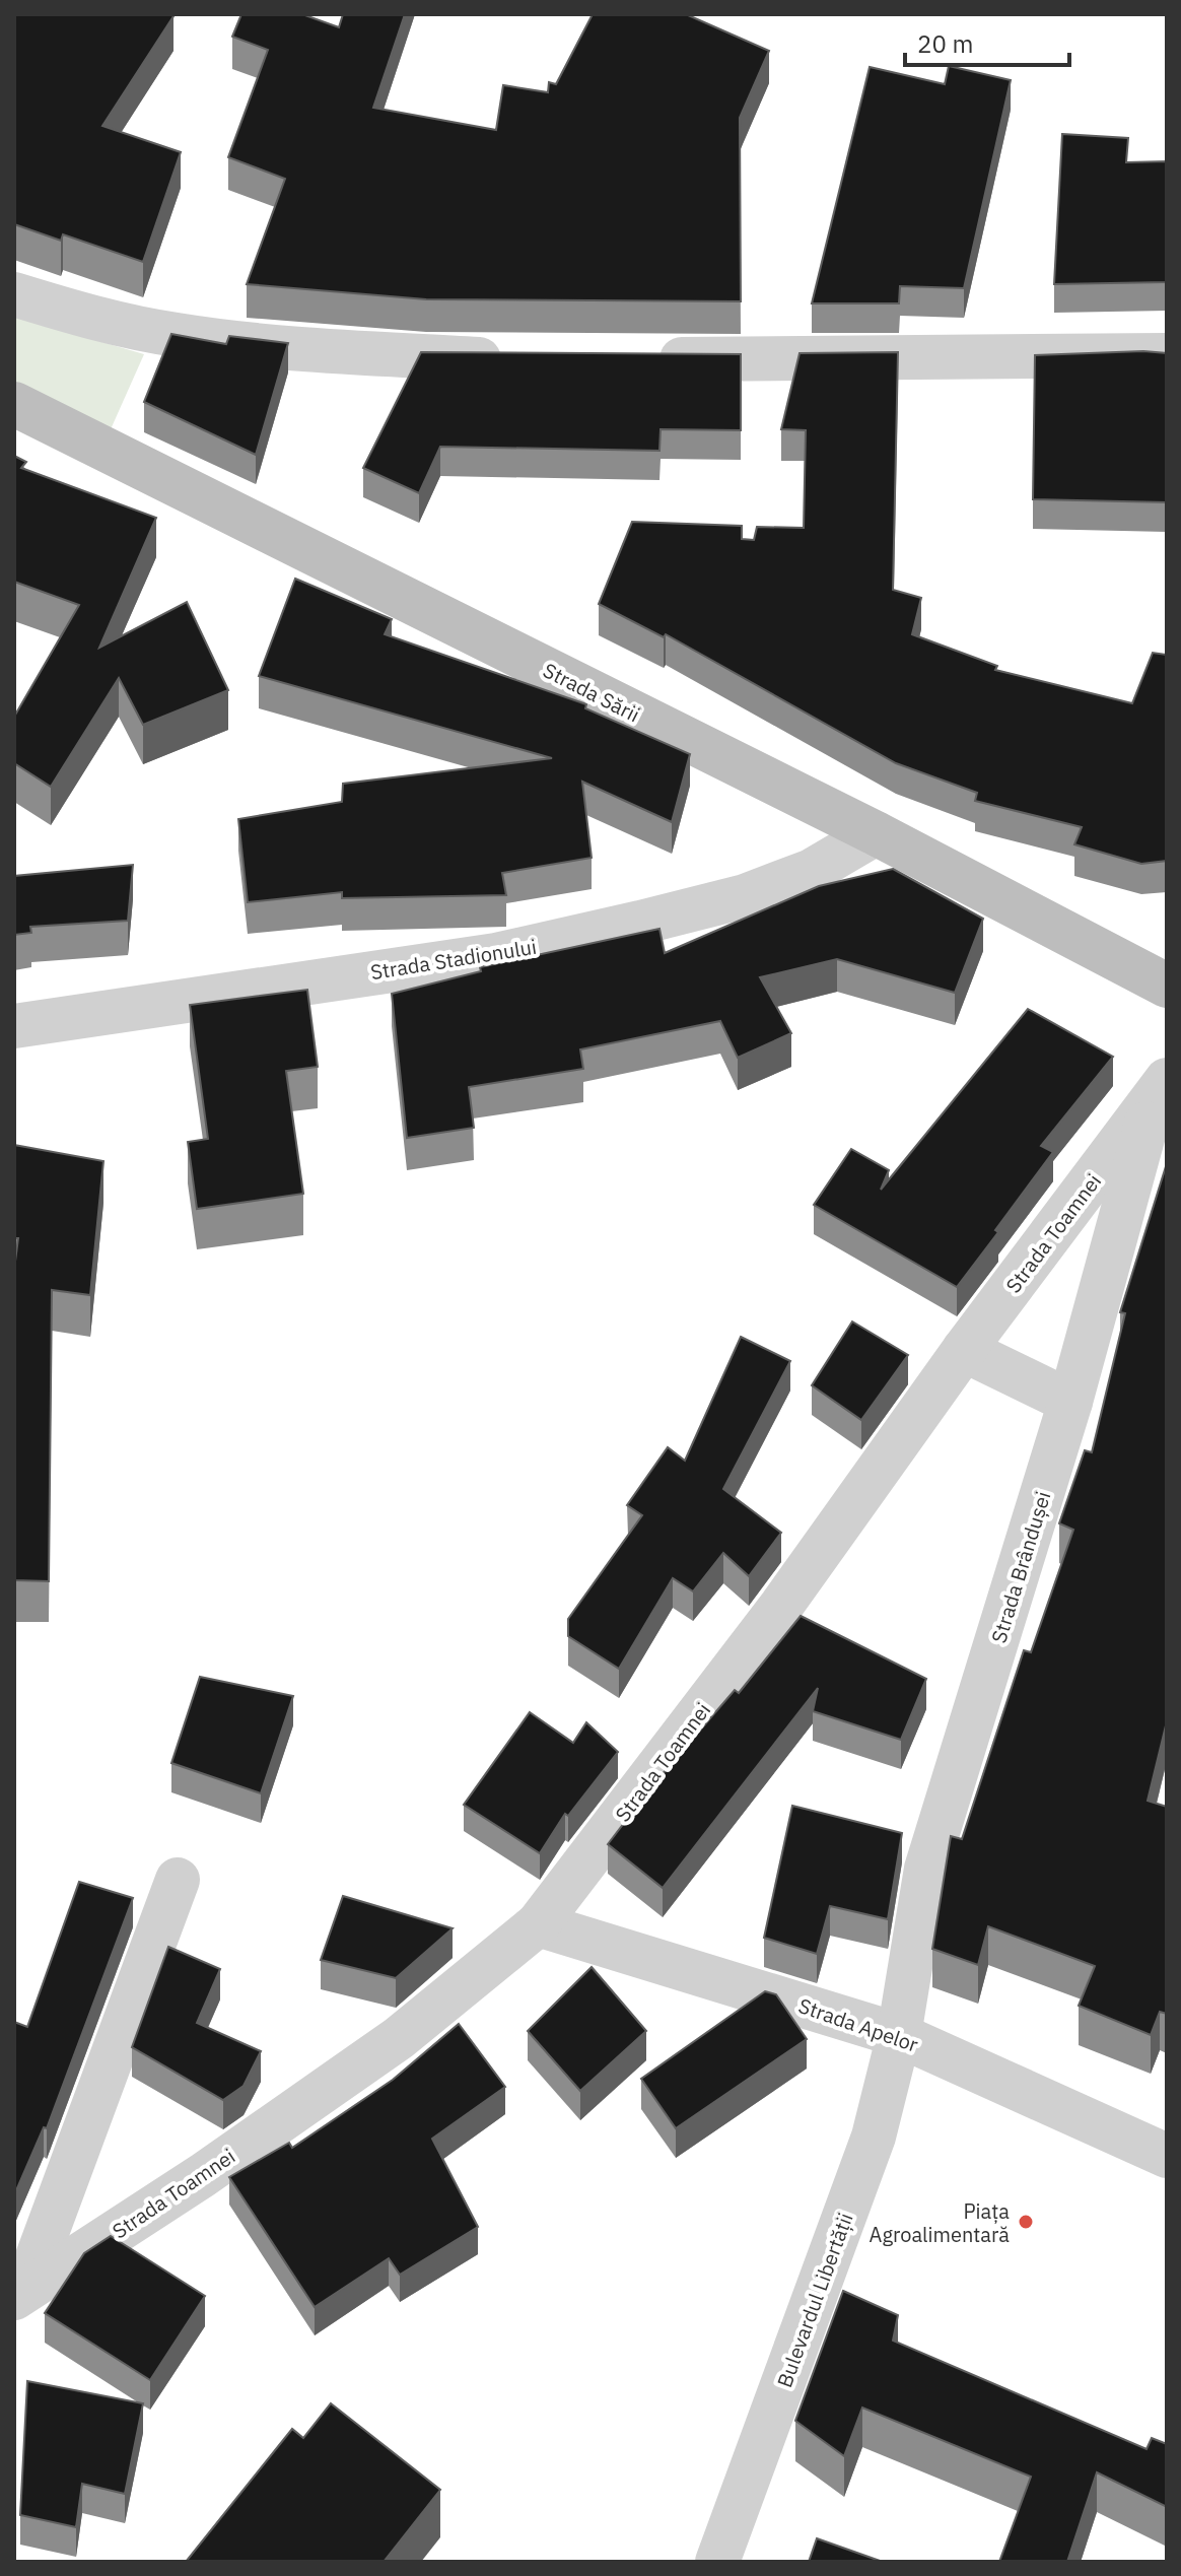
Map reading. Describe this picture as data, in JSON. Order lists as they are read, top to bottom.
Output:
{
  "streets": {
    "street": [
      "Strada Sării",
      "Strada Stadionului",
      "Strada Toamnei",
      "Strada Brândușei",
      "Strada Apelor",
      "Bulevardul Libertății"
    ]
  },
  "crossings": [
    ["Strada Sării", "Strada Stadionului"],
    ["Strada Toamnei", "Strada Brândușei"],
    ["Strada Toamnei", "Strada Apelor"],
    ["Strada Brândușei", "Strada Apelor"],
    ["Strada Brândușei", "Bulevardul Libertății"],
    ["Strada Apelor", "Bulevardul Libertății"]
  ],
  "places": ["Piața Agroalimentară"],
  "scale_bar": "20 m"
}
